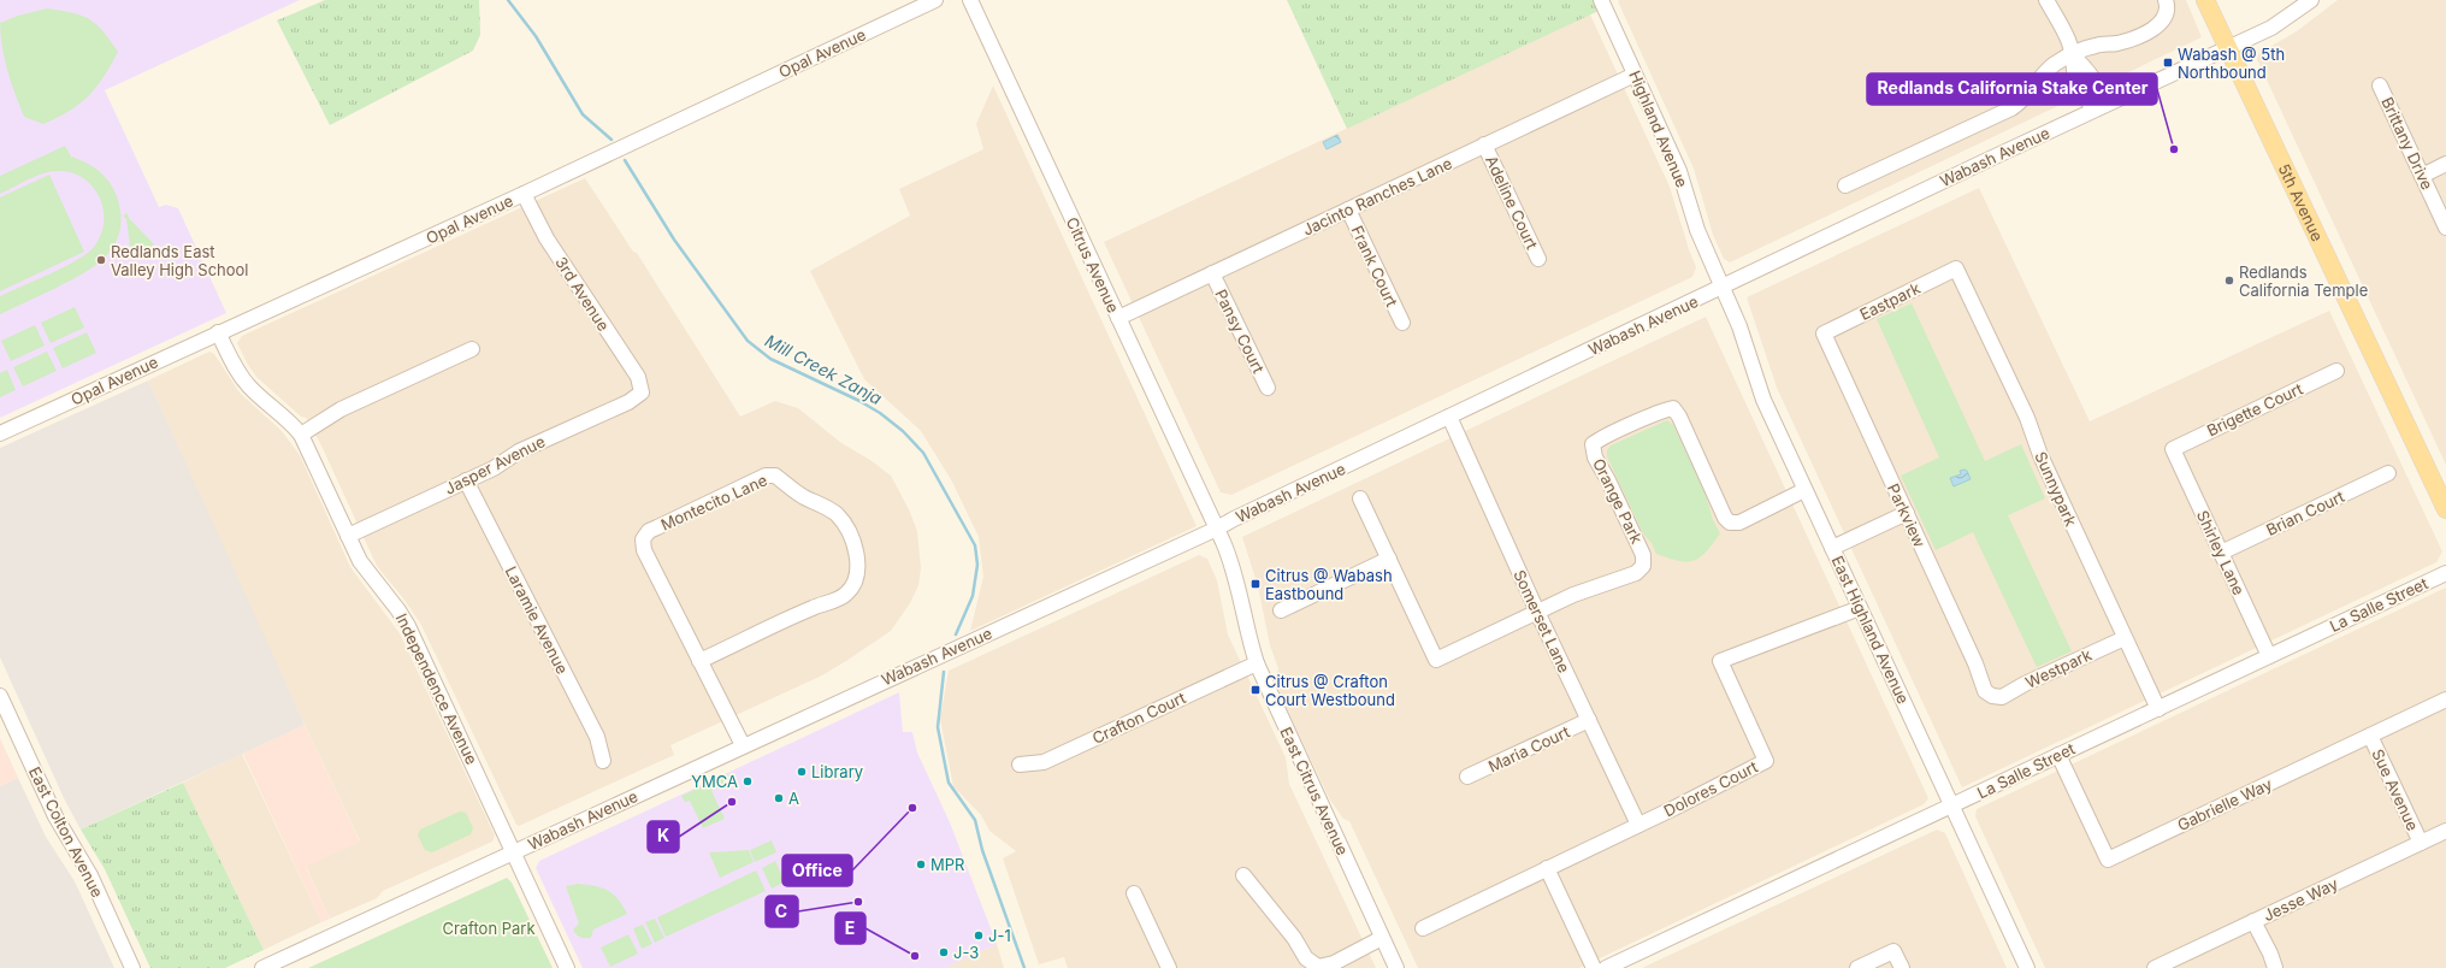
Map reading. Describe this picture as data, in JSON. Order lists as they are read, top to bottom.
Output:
{
  "streets": {
    "main road": ["5th Avenue"],
    "street": [
      "Opal Avenue",
      "Highland Avenue",
      "Brittany Drive",
      "Wabash Avenue",
      "Jacinto Ranches Lane",
      "Adeline Court",
      "Citrus Avenue",
      "Frank Court",
      "3rd Avenue",
      "Eastpark",
      "Pansy Court",
      "Brigette Court",
      "Jasper Avenue",
      "Sunnypark",
      "Orange Park",
      "Montecito Lane",
      "Brian Court",
      "Parkview",
      "Shirley Lane",
      "La Salle Street",
      "Laramie Avenue",
      "Somerset Lane",
      "East Highland Avenue",
      "Westpark",
      "Independence Avenue",
      "Crafton Court",
      "Maria Court",
      "Dolores Court",
      "Sue Avenue",
      "East Citrus Avenue",
      "Gabrielle Way",
      "East Colton Avenue",
      "Jesse Way"
    ]
  },
  "crossings": [
    ["Opal Avenue", "3rd Avenue"],
    ["Opal Avenue", "Independence Avenue"],
    ["Highland Avenue", "Wabash Avenue"],
    ["Highland Avenue", "Jacinto Ranches Lane"],
    ["Highland Avenue", "East Highland Avenue"],
    ["Wabash Avenue", "5th Avenue"],
    ["Wabash Avenue", "Citrus Avenue"],
    ["Wabash Avenue", "Montecito Lane"],
    ["Wabash Avenue", "Somerset Lane"],
    ["Wabash Avenue", "East Highland Avenue"],
    ["Wabash Avenue", "Independence Avenue"],
    ["Wabash Avenue", "East Citrus Avenue"],
    ["Jacinto Ranches Lane", "Adeline Court"],
    ["Jacinto Ranches Lane", "Citrus Avenue"],
    ["Jacinto Ranches Lane", "Frank Court"],
    ["Jacinto Ranches Lane", "Pansy Court"],
    ["Citrus Avenue", "East Citrus Avenue"],
    ["3rd Avenue", "Jasper Avenue"],
    ["Eastpark", "Sunnypark"],
    ["Eastpark", "Parkview"],
    ["Brigette Court", "Shirley Lane"],
    ["Jasper Avenue", "Laramie Avenue"],
    ["Jasper Avenue", "Independence Avenue"],
    ["Sunnypark", "La Salle Street"],
    ["Sunnypark", "Westpark"],
    ["Orange Park", "Somerset Lane"],
    ["Orange Park", "East Highland Avenue"],
    ["Brian Court", "Shirley Lane"],
    ["Parkview", "Westpark"],
    ["Shirley Lane", "La Salle Street"],
    ["La Salle Street", "East Highland Avenue"],
    ["La Salle Street", "Gabrielle Way"],
    ["Somerset Lane", "Maria Court"],
    ["Somerset Lane", "Dolores Court"],
    ["East Highland Avenue", "Dolores Court"],
    ["Crafton Court", "East Citrus Avenue"],
    ["Sue Avenue", "Gabrielle Way"],
    ["Sue Avenue", "Jesse Way"]
  ],
  "water": ["Mill Creek Zanja"],
  "parks": ["Crafton Park"],
  "places": {
    "transit": ["Wabash @ 5th Northbound", "Citrus @ Wabash Eastbound", "Citrus @ Crafton Court Westbound"],
    "other": [
      "Redlands California Stake Center",
      "Redlands East Valley High School",
      "Redlands California Temple",
      "Library",
      "YMCA",
      "A",
      "K",
      "Office",
      "MPR",
      "C",
      "J-1",
      "J-3",
      "E"
    ]
  }
}
